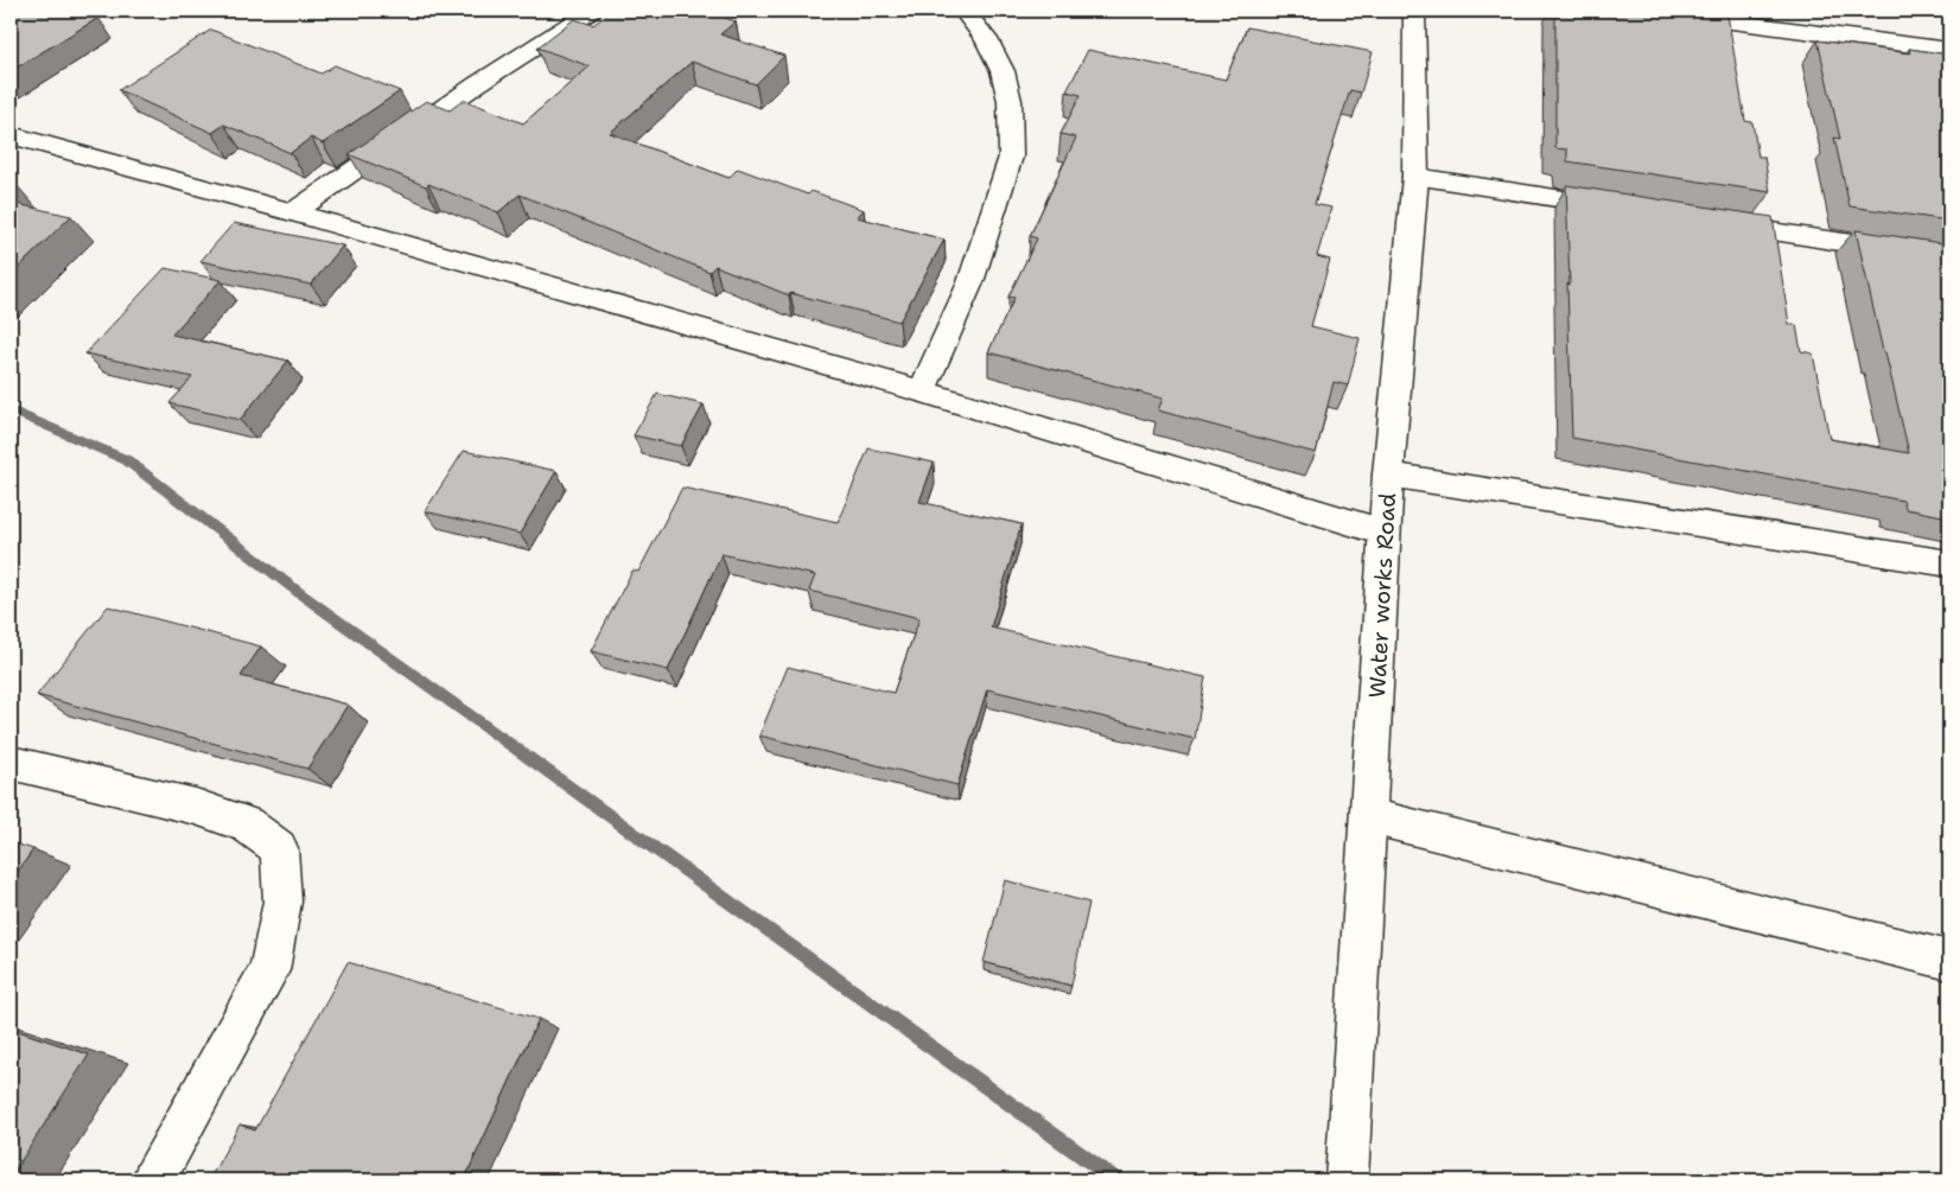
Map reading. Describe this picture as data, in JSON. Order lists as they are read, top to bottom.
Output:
{
  "streets": {
    "street": ["Water works Road"]
  }
}
